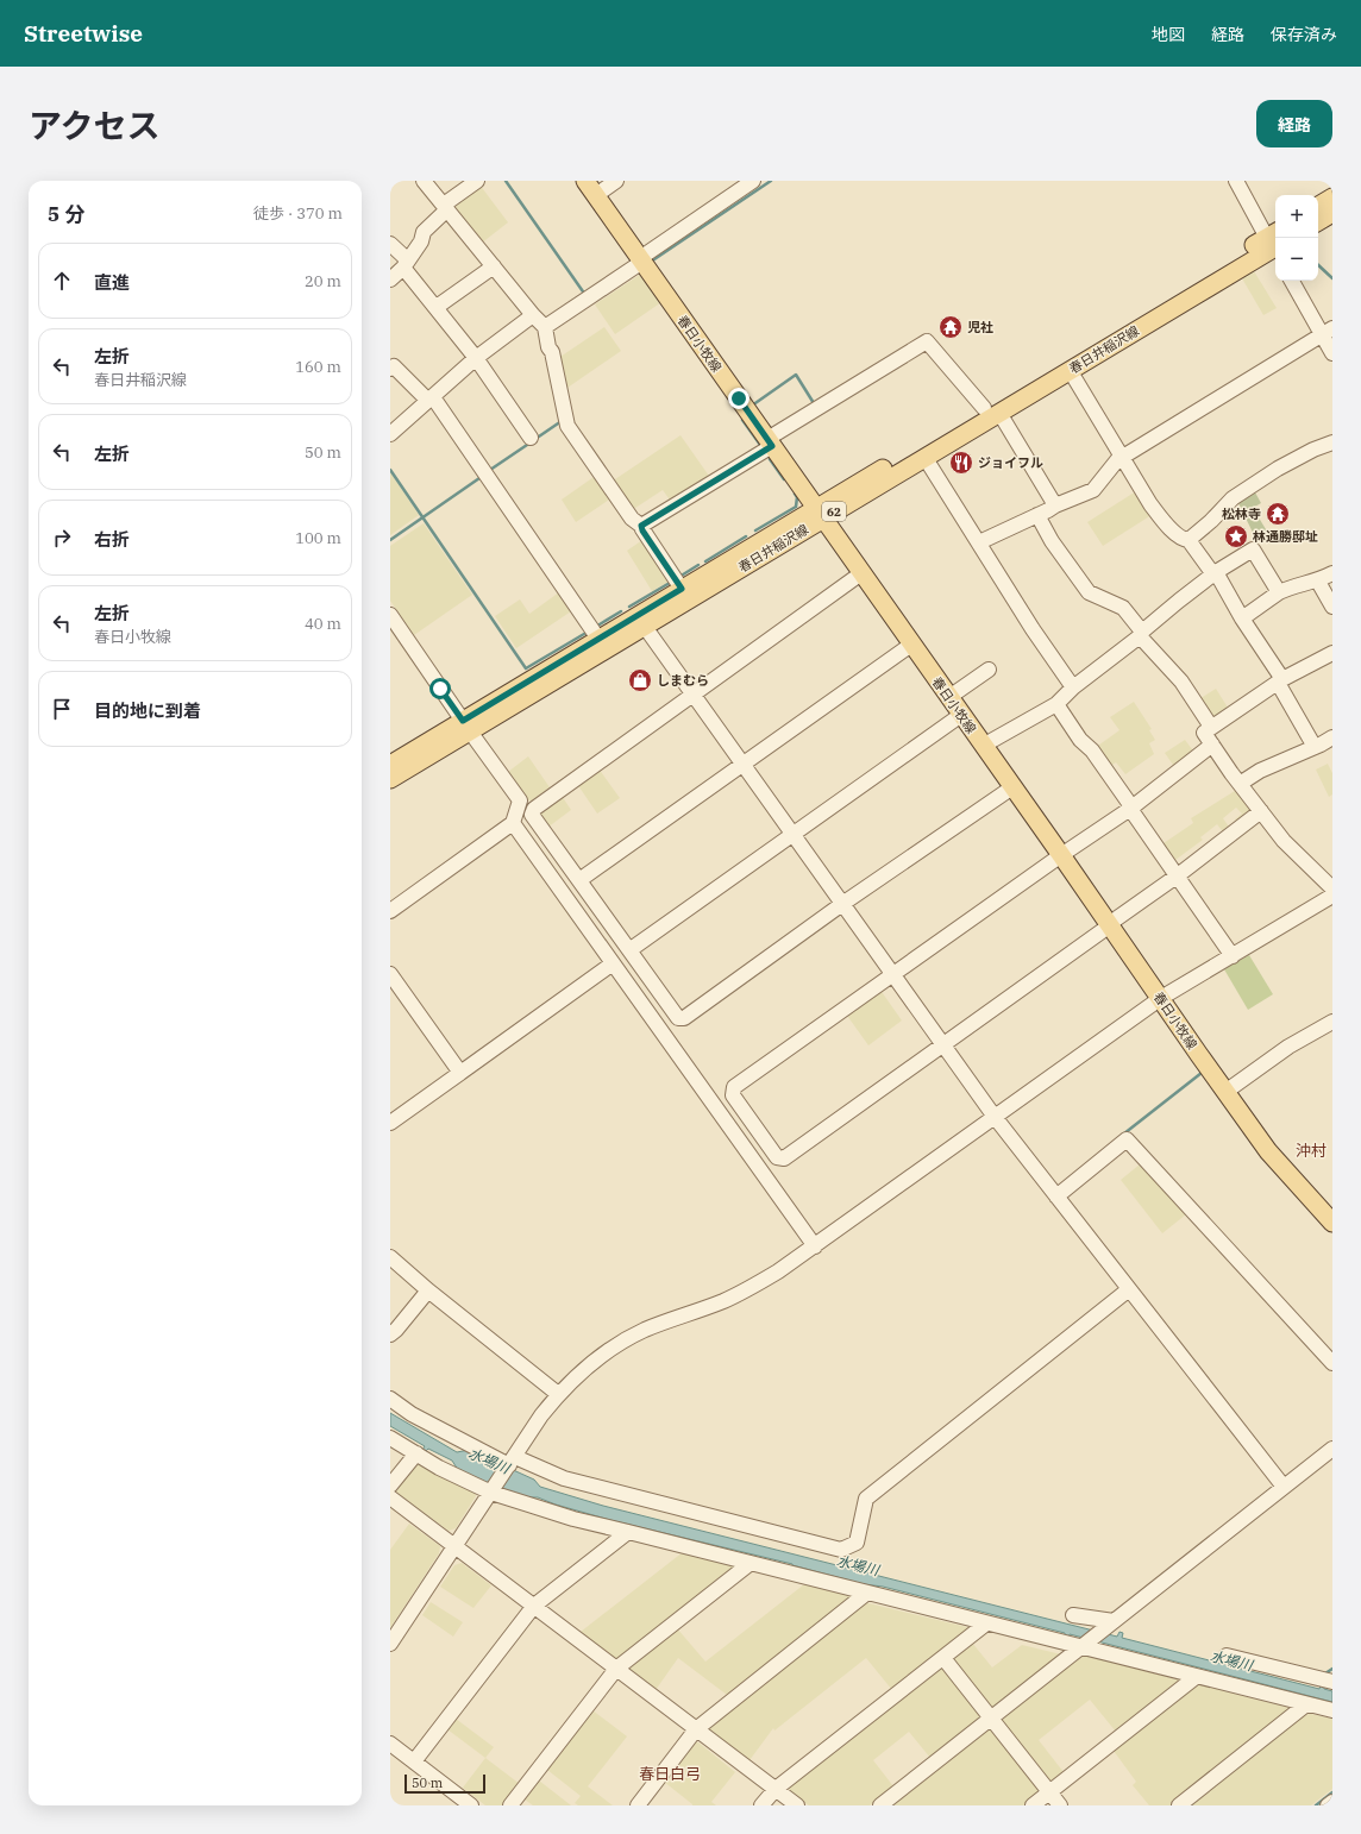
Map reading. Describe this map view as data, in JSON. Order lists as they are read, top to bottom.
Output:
{
  "streets": {
    "main road": ["春日小牧線", "春日井稲沢線", "62"]
  },
  "crossings": [
    ["春日小牧線", "春日井稲沢線"]
  ],
  "districts": ["沖村", "春日白弓"],
  "water": ["水場川"],
  "places": {
    "temple": ["児社", "松林寺"],
    "restaurant": ["ジョイフル"],
    "place": ["林通勝邸址"],
    "shop": ["しまむら"]
  },
  "scale_bar": "50 m",
  "page": {
    "header": "Streetwise",
    "nav": ["地図", "経路", "保存済み"],
    "title": "アクセス",
    "buttons": "経路",
    "heading": ["5 分", "徒歩 · 370 m"],
    "map_buttons": ["+", "−"],
    "list": [
      ["直進", "20 m"],
      ["左折", "春日井稲沢線", "160 m"],
      ["左折", "50 m"],
      ["右折", "100 m"],
      ["左折", "春日小牧線", "40 m"],
      "目的地に到着"
    ],
    "scale": "50 m"
  }
}
